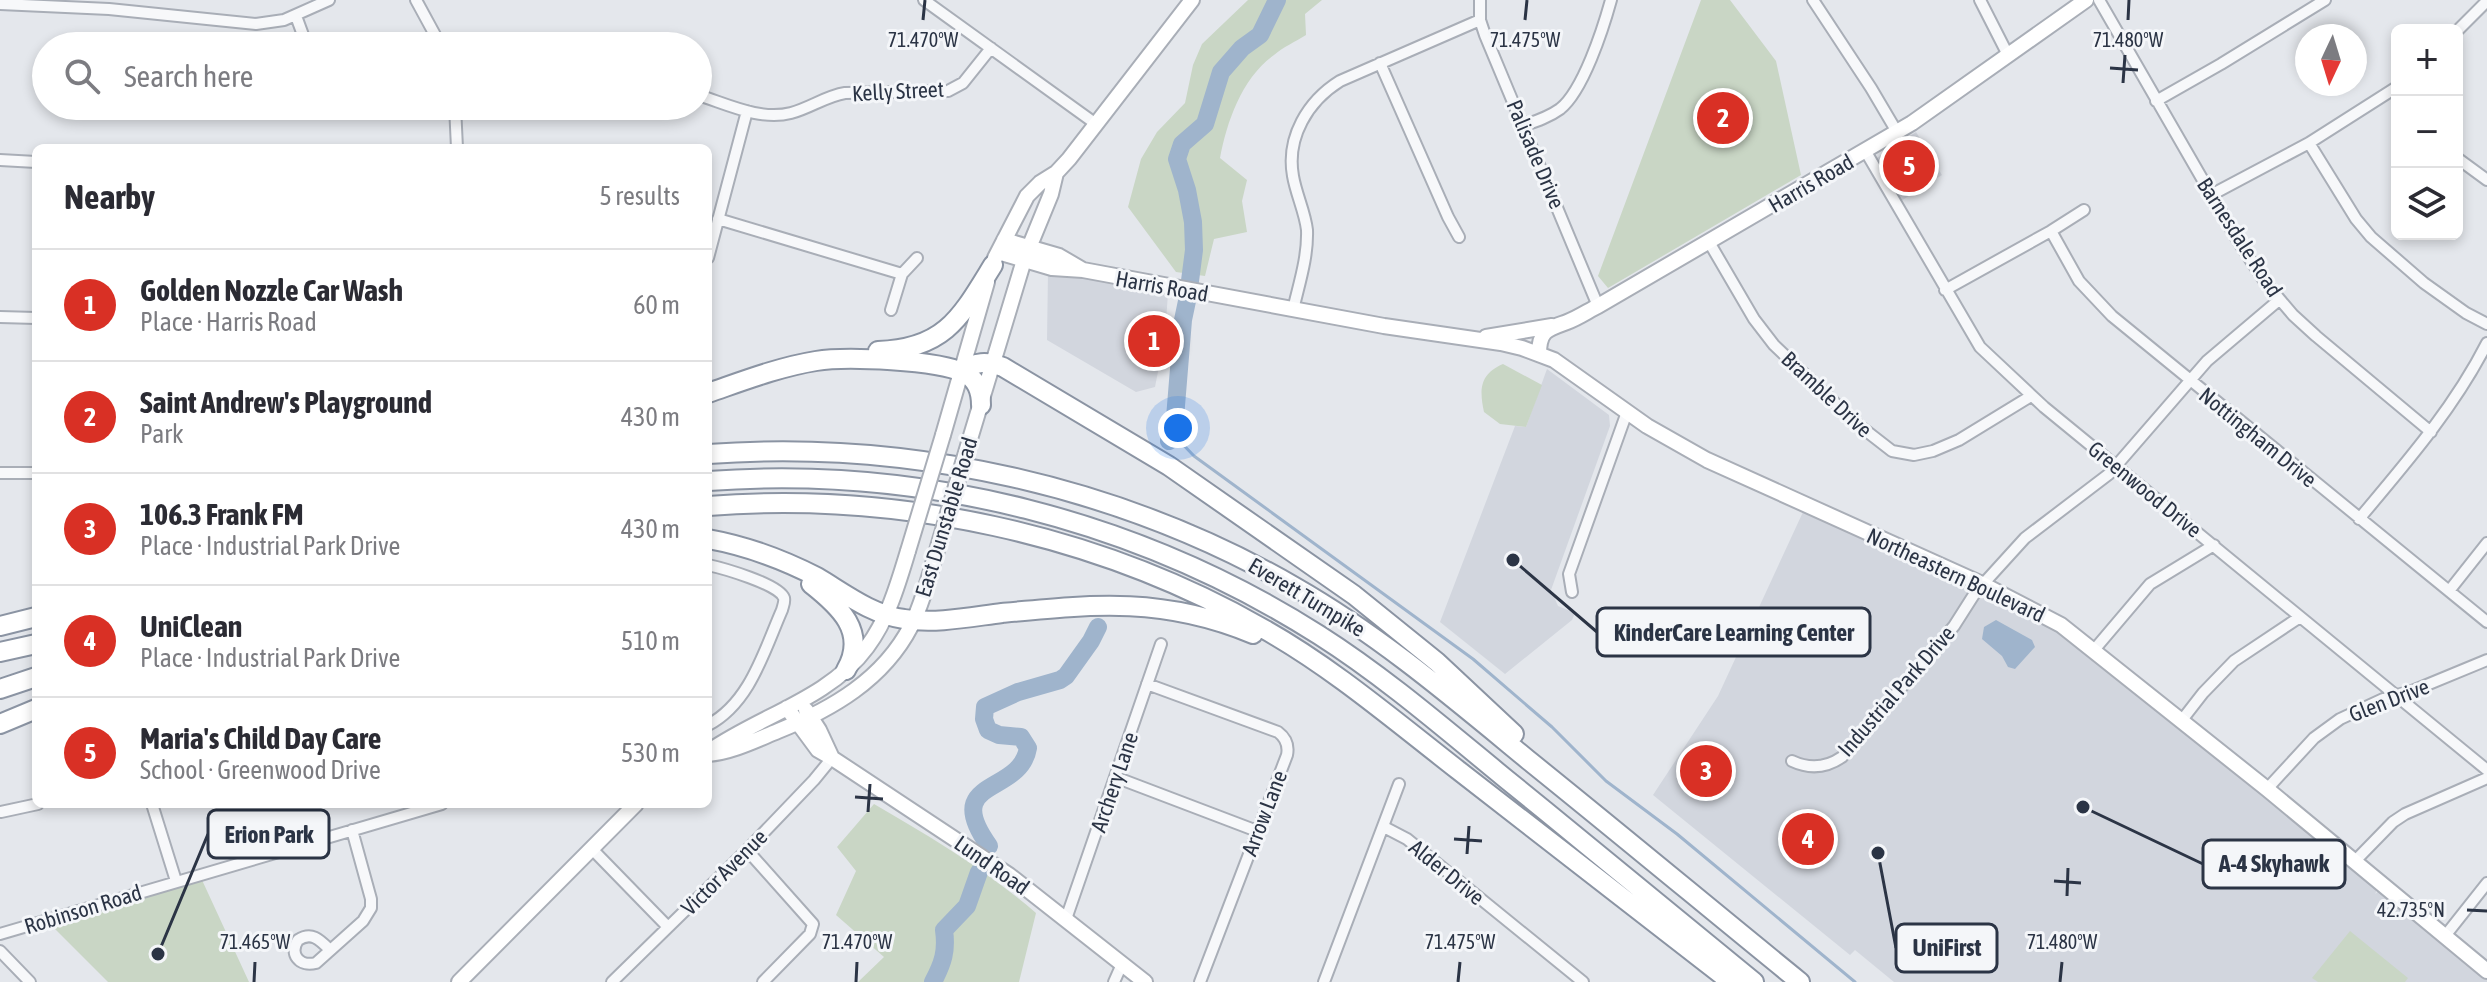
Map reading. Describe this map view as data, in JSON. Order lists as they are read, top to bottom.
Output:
{
  "streets": {
    "highway": ["Everett Turnpike"],
    "street": [
      "Kelly Street",
      "Palisade Drive",
      "Harris Road",
      "Barnesdale Road",
      "Bramble Drive",
      "Nottingham Drive",
      "Greenwood Drive",
      "East Dunstable Road",
      "Northeastern Boulevard",
      "Industrial Park Drive",
      "Glen Drive",
      "Archery Lane",
      "Arrow Lane",
      "Lund Road",
      "Victor Avenue",
      "Alder Drive",
      "Robinson Road"
    ]
  },
  "crossings": [
    ["Palisade Drive", "Harris Road"],
    ["Harris Road", "Bramble Drive"],
    ["Harris Road", "Greenwood Drive"],
    ["Harris Road", "East Dunstable Road"],
    ["Harris Road", "Northeastern Boulevard"],
    ["Barnesdale Road", "Industrial Park Drive"],
    ["Bramble Drive", "Greenwood Drive"],
    ["Nottingham Drive", "Industrial Park Drive"],
    ["Greenwood Drive", "Industrial Park Drive"],
    ["Greenwood Drive", "Glen Drive"],
    ["East Dunstable Road", "Lund Road"],
    ["Northeastern Boulevard", "Industrial Park Drive"],
    ["Northeastern Boulevard", "Glen Drive"],
    ["Archery Lane", "Arrow Lane"],
    ["Archery Lane", "Lund Road"],
    ["Lund Road", "Victor Avenue"]
  ],
  "places": [
    "KinderCare Learning Center",
    "A-4 Skyhawk",
    "UniFirst",
    "Erion Park"
  ],
  "north": "bottom",
  "page": {
    "map_buttons": ["+", "−"],
    "search": "Search here",
    "pins": [
      "2",
      "5",
      "1",
      "3",
      "4"
    ],
    "heading": ["Nearby", "5 results"],
    "list": [
      {
        "mark": "1",
        "name": "Golden Nozzle Car Wash",
        "note": "Place · Harris Road",
        "value": "60 m"
      },
      {
        "mark": "2",
        "name": "Saint Andrew's Playground",
        "note": "Park",
        "value": "430 m"
      },
      {
        "mark": "3",
        "name": "106.3 Frank FM",
        "note": "Place · Industrial Park Drive",
        "value": "430 m"
      },
      {
        "mark": "4",
        "name": "UniClean",
        "note": "Place · Industrial Park Drive",
        "value": "510 m"
      },
      {
        "mark": "5",
        "name": "Maria's Child Day Care",
        "note": "School · Greenwood Drive",
        "value": "530 m"
      }
    ]
  },
  "coordinates": [
    "71.470°W",
    "71.475°W",
    "71.480°W",
    "42.735°N",
    "71.465°W"
  ]
}
